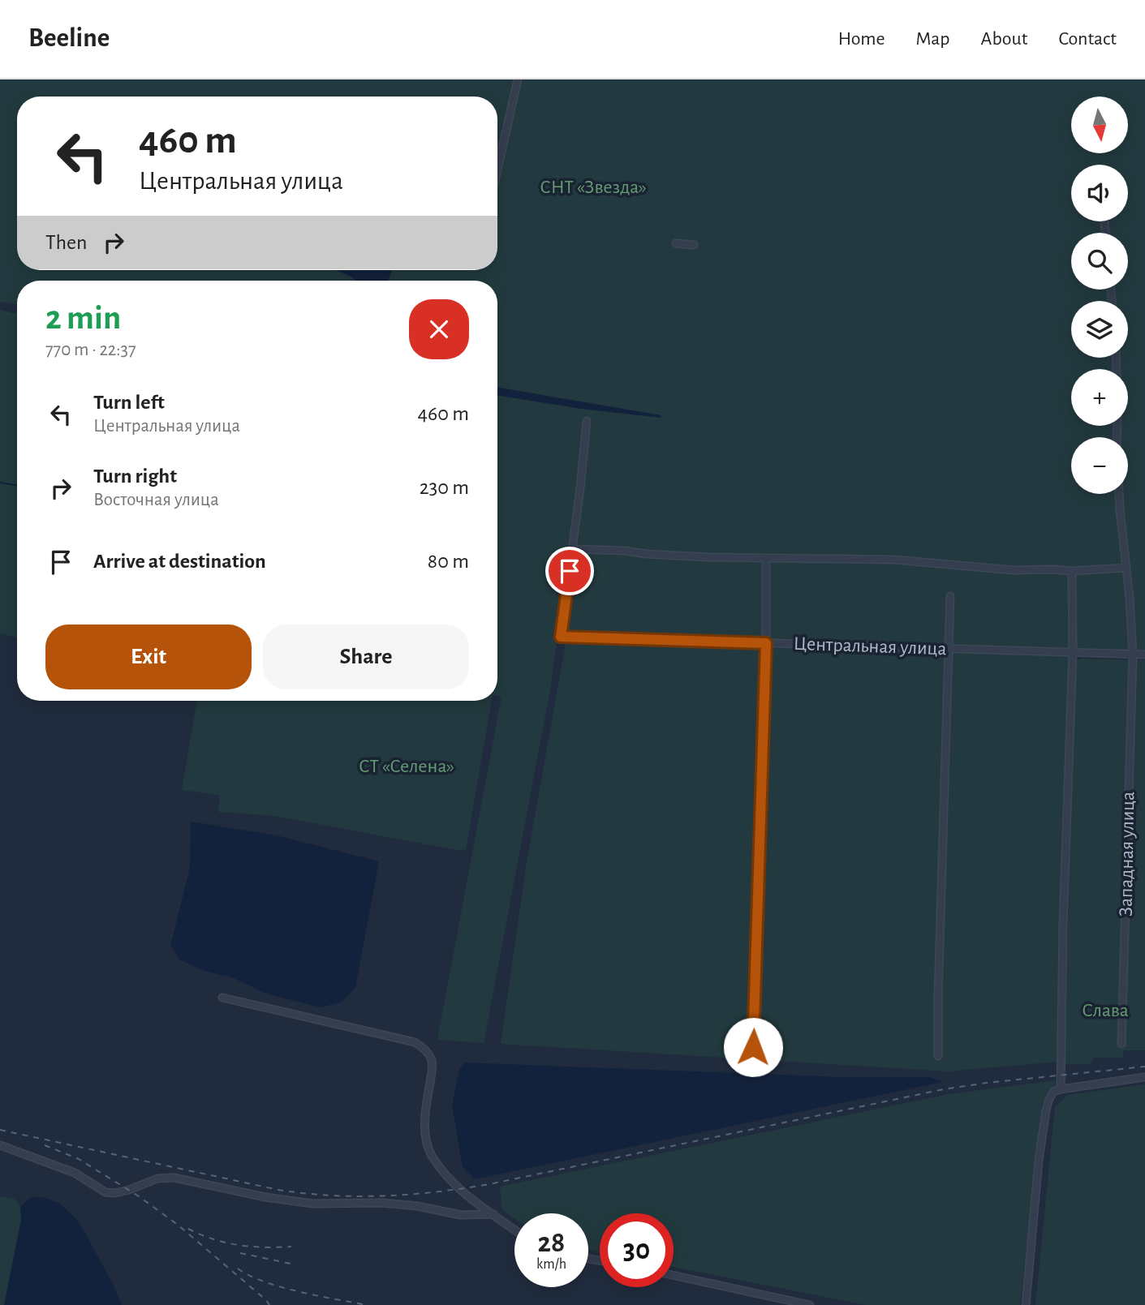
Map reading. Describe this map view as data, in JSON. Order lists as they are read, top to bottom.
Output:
{
  "streets": {
    "street": ["Центральная улица", "Западная улица"]
  },
  "crossings": [
    ["Центральная улица", "Западная улица"]
  ],
  "parks": ["СНТ «Звезда»", "СТ «Селена»", "Слава"],
  "north": "bottom",
  "page": {
    "header": "Beeline",
    "nav": [
      "Home",
      "Map",
      "About",
      "Contact"
    ],
    "map_buttons": ["+", "−"],
    "turn": ["460 m", "Центральная улица"],
    "then": "Then",
    "heading": ["2 min", "770 m · 22:37"],
    "list": [
      {
        "name": "Turn left",
        "note": "Центральная улица",
        "value": "460 m"
      },
      {
        "name": "Turn right",
        "note": "Восточная улица",
        "value": "230 m"
      },
      {
        "name": "Arrive at destination",
        "value": "80 m"
      }
    ],
    "buttons": ["Exit", "Share"],
    "speed": "28 km/h",
    "limit": "30"
  }
}
